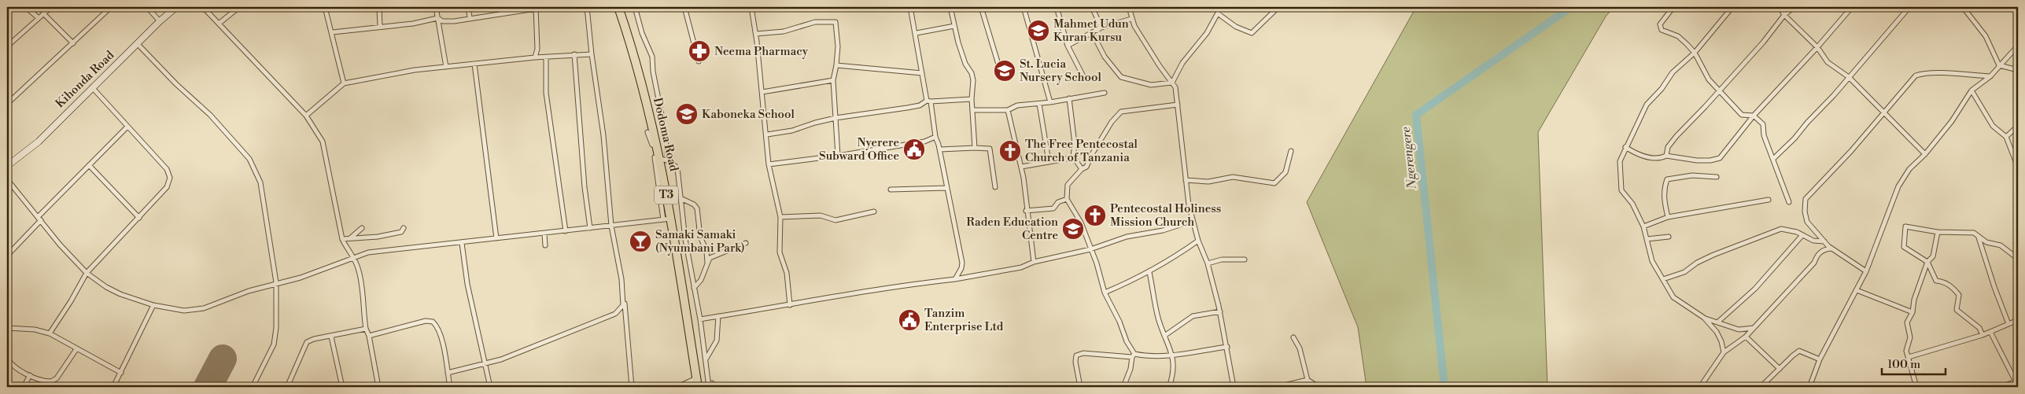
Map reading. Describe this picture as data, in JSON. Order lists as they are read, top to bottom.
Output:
{
  "streets": {
    "highway": ["Dodoma Road", "T3"],
    "street": ["Kihonda Road"]
  },
  "water": ["Ngerengere"],
  "places": {
    "school or university": [
      "Mahmet Udun Kuran Kursu",
      "St. Lucia Nursery School",
      "Kaboneka School",
      "Raden Education Centre"
    ],
    "pharmacy": ["Neema Pharmacy"],
    "public building": ["Nyerere Subward Office", "Tanzim Enterprise Ltd"],
    "church": ["The Free Pentecostal Church of Tanzania", "Pentecostal Holiness Mission Church"],
    "bar": ["Samaki Samaki (Nyumbani Park)"]
  },
  "scale_bar": "100 m"
}
